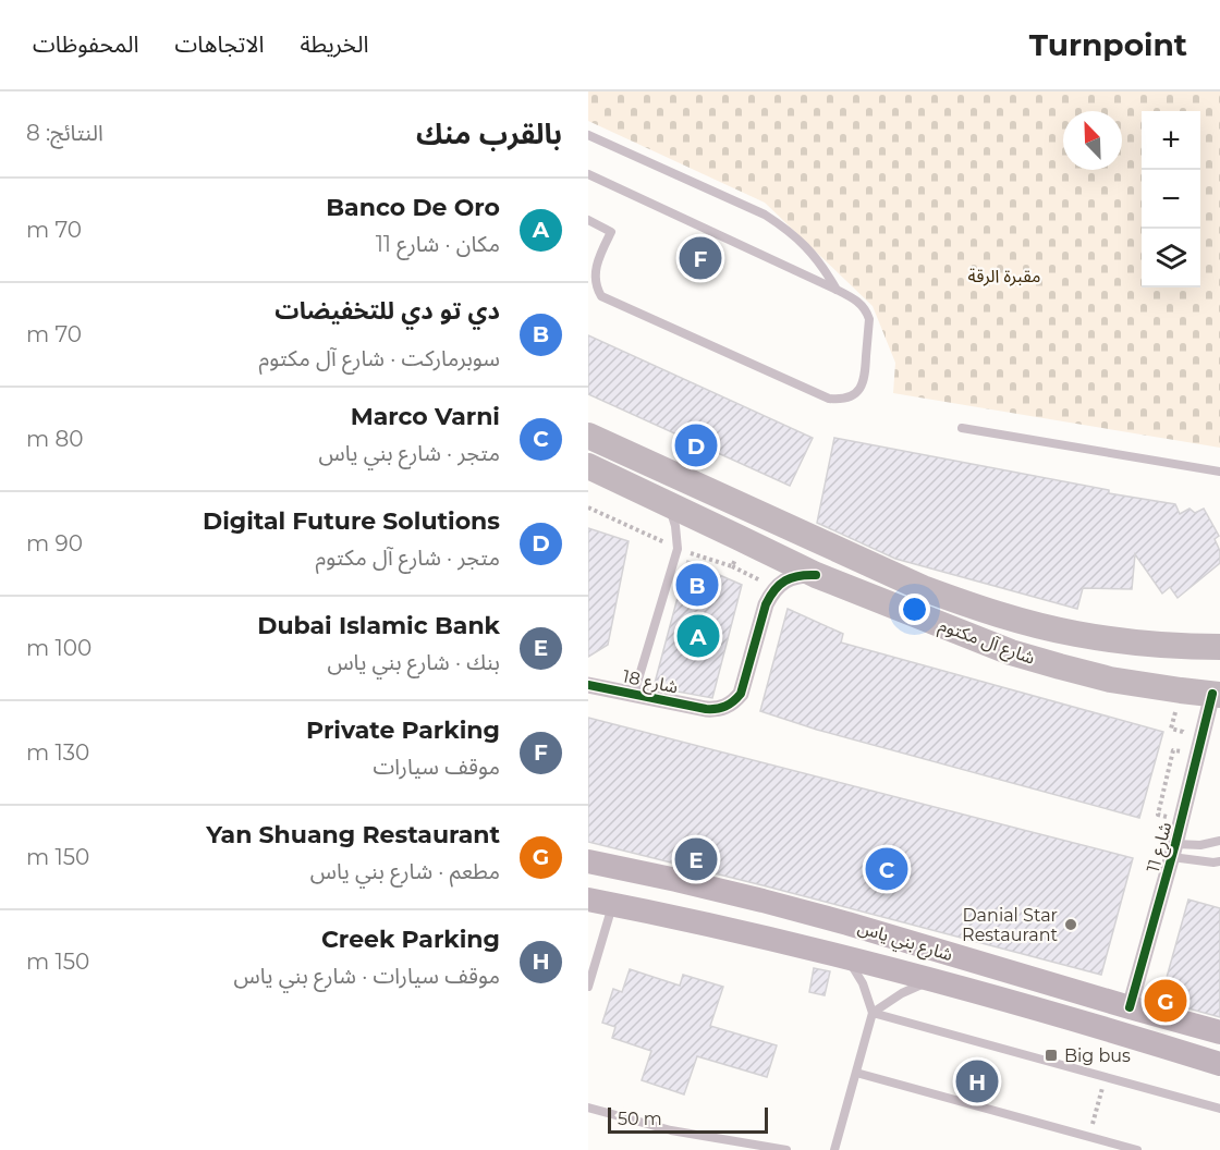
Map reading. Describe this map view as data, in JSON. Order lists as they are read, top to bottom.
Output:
{
  "streets": {
    "main road": ["شارع آل مكتوم", "شارع بني ياس"],
    "street": ["شارع 18", "شارع 11"]
  },
  "crossings": [
    ["شارع آل مكتوم", "شارع 11"],
    ["شارع 11", "شارع بني ياس"]
  ],
  "parks": ["مقبرة الرقة"],
  "places": {
    "other": ["Danial Star Restaurant"],
    "transit": ["Big bus"]
  },
  "scale_bar": "50 m",
  "north": "top left",
  "page": {
    "header": "Turnpoint",
    "nav": ["الخريطة", "الاتجاهات", "المحفوظات"],
    "heading": ["بالقرب منك", "النتائج: 8"],
    "map_buttons": ["+", "−"],
    "list": [
      {
        "mark": "A",
        "name": "Banco De Oro",
        "note": "مكان · شارع 11",
        "value": "70 m"
      },
      {
        "mark": "B",
        "name": "دي تو دي للتخفيضات",
        "note": "سوبرماركت · شارع آل مكتوم",
        "value": "70 m"
      },
      {
        "mark": "C",
        "name": "Marco Varni",
        "note": "متجر · شارع بني ياس",
        "value": "80 m"
      },
      {
        "mark": "D",
        "name": "Digital Future Solutions",
        "note": "متجر · شارع آل مكتوم",
        "value": "90 m"
      },
      {
        "mark": "E",
        "name": "Dubai Islamic Bank",
        "note": "بنك · شارع بني ياس",
        "value": "100 m"
      },
      {
        "mark": "F",
        "name": "Private Parking",
        "note": "موقف سيارات",
        "value": "130 m"
      },
      {
        "mark": "G",
        "name": "Yan Shuang Restaurant",
        "note": "مطعم · شارع بني ياس",
        "value": "150 m"
      },
      {
        "mark": "H",
        "name": "Creek Parking",
        "note": "موقف سيارات · شارع بني ياس",
        "value": "150 m"
      }
    ],
    "pins": [
      "F",
      "D",
      "B",
      "A",
      "E",
      "C",
      "G",
      "H"
    ],
    "scale": "50 m"
  }
}
